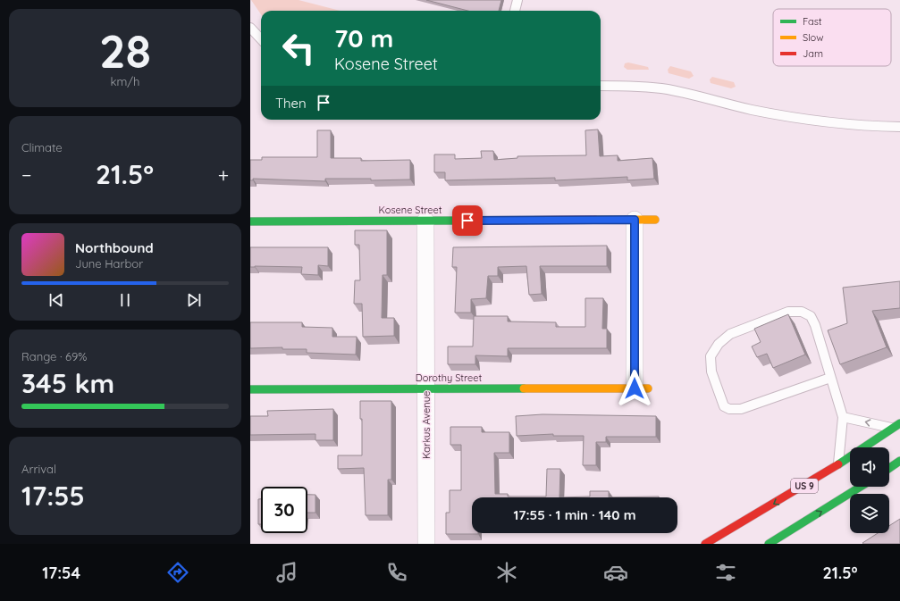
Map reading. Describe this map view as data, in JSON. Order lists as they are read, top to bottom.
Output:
{
  "streets": {
    "main road": ["Kosene Street", "Dorothy Street", "US 9"],
    "street": ["Karkus Avenue"]
  },
  "crossings": [
    ["Kosene Street", "Karkus Avenue"],
    ["Dorothy Street", "Karkus Avenue"]
  ],
  "legend": ["Fast", "Slow", "Jam"],
  "page": {
    "tile": [
      ["28", "km/h"],
      "Climate",
      ["Range · 69%", "345 km"],
      ["Arrival", "17:55"]
    ],
    "turn": ["70 m", "Kosene Street"],
    "then": "Then",
    "heat": ["−", "21.5°", "+"],
    "song": ["Northbound", "June Harbor"],
    "limit": "30",
    "trip": "17:55 · 1 min · 140 m",
    "tabs": ["17:54", "21.5°"]
  }
}
